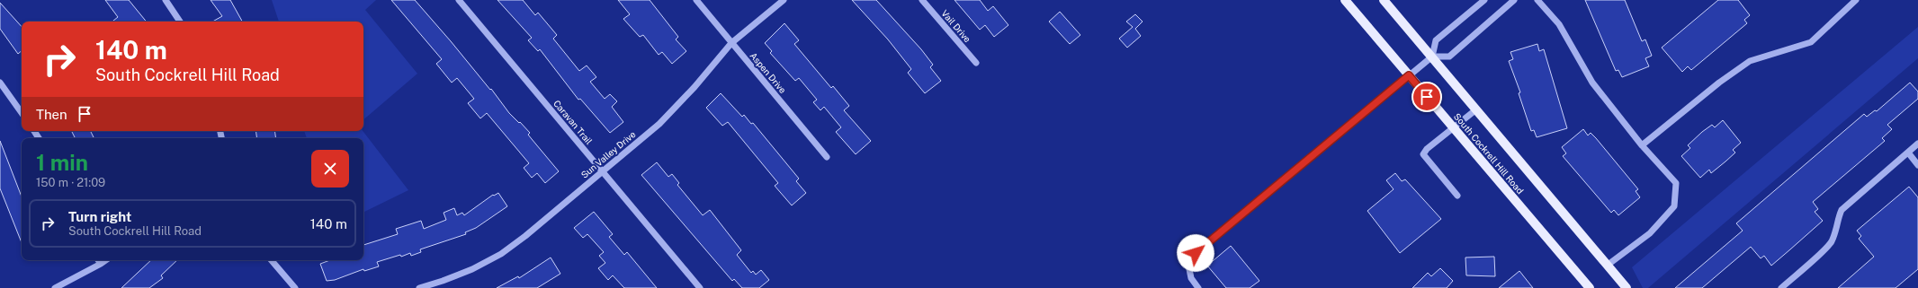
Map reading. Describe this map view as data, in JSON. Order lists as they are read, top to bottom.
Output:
{
  "streets": {
    "main road": ["South Cockrell Hill Road"],
    "street": [
      "Vail Drive",
      "Aspen Drive",
      "Caravan Trail",
      "Sun Valley Drive"
    ]
  },
  "crossings": [
    ["Aspen Drive", "Sun Valley Drive"],
    ["Caravan Trail", "Sun Valley Drive"]
  ],
  "page": {
    "turn": ["140 m", "South Cockrell Hill Road"],
    "then": "Then",
    "heading": ["1 min", "150 m · 21:09"],
    "list": [
      {
        "name": "Turn right",
        "note": "South Cockrell Hill Road",
        "value": "140 m"
      }
    ]
  }
}
